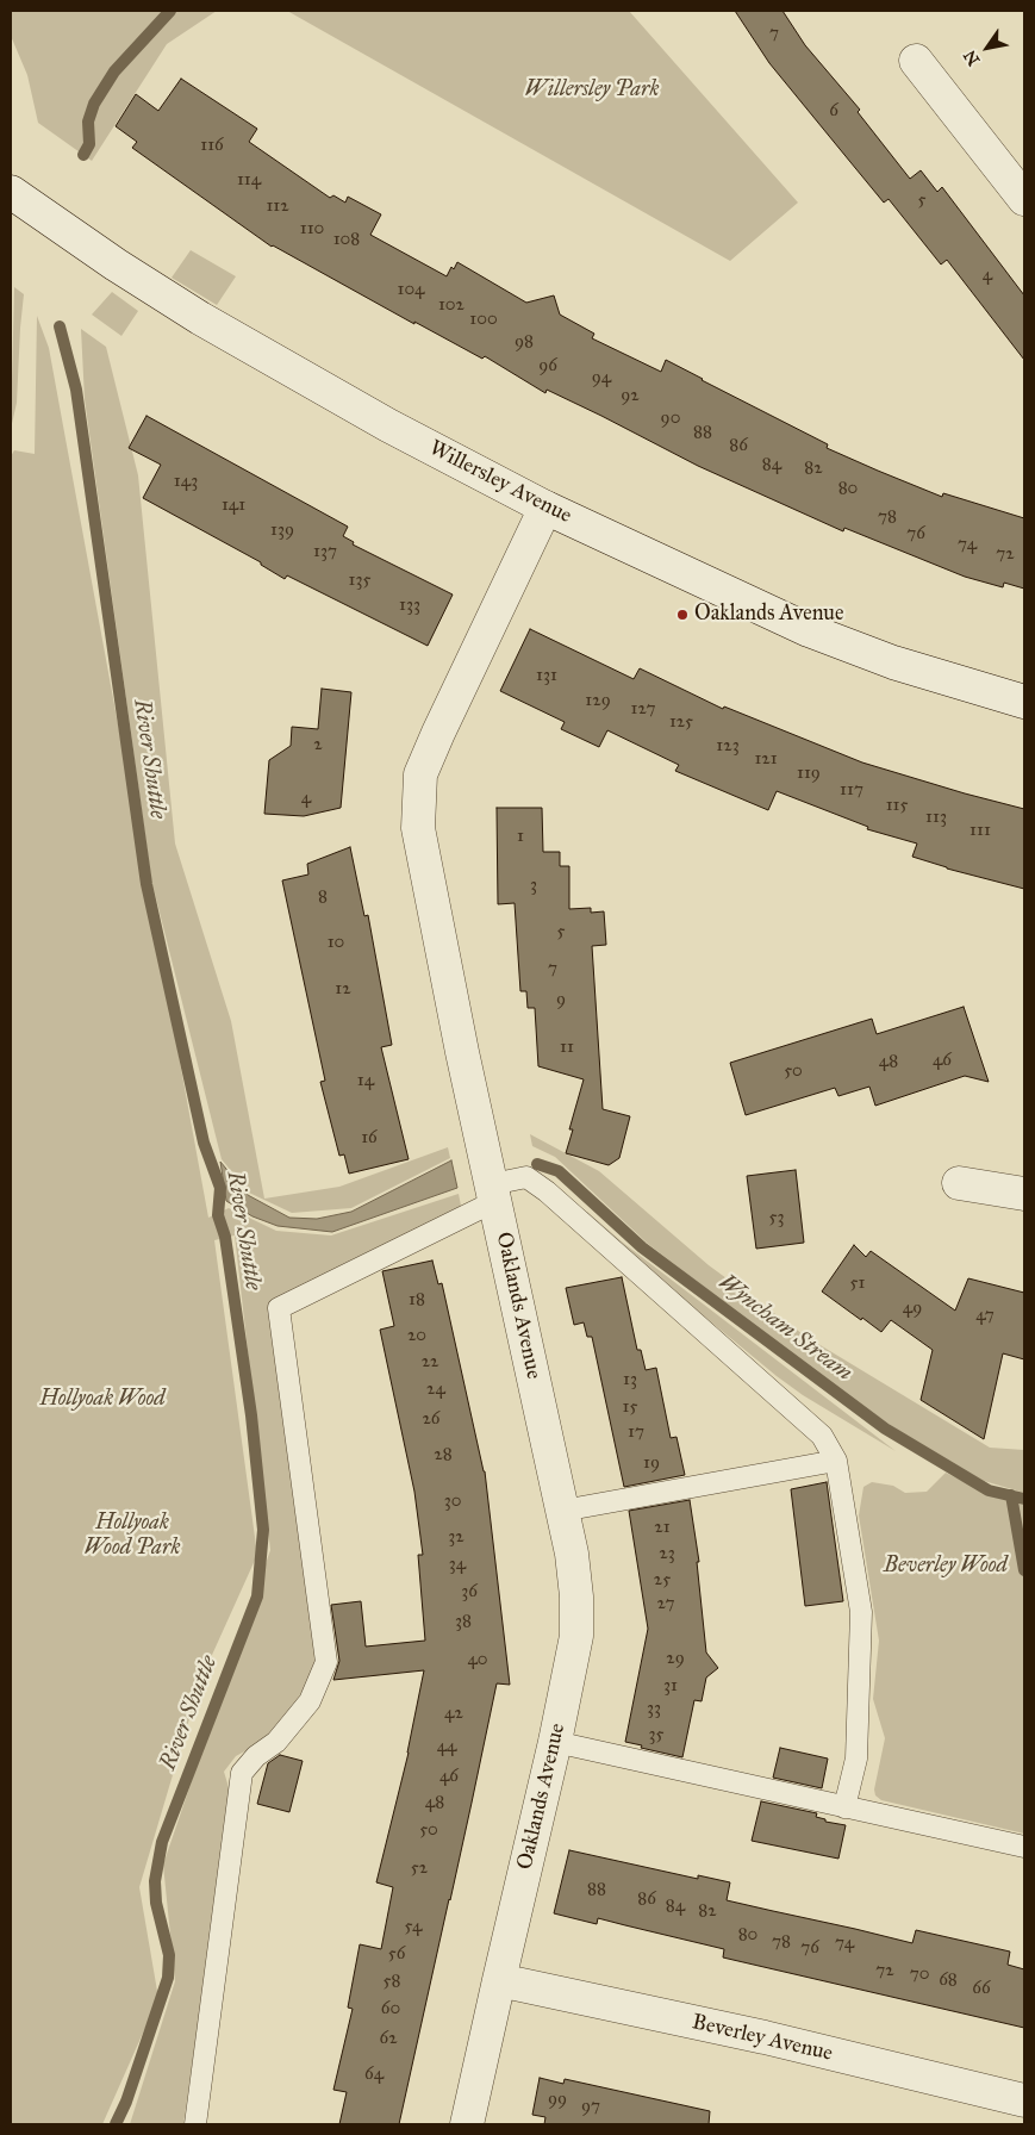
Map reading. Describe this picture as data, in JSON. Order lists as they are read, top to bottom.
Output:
{
  "streets": {
    "street": ["Willersley Avenue", "Oaklands Avenue", "Beverley Avenue"]
  },
  "crossings": [
    ["Willersley Avenue", "Oaklands Avenue"],
    ["Oaklands Avenue", "Beverley Avenue"]
  ],
  "water": ["River Shuttle", "Wyncham Stream"],
  "parks": [
    "Willersley Park",
    "Hollyoak Wood",
    "Hollyoak Wood Park",
    "Beverley Wood"
  ],
  "places": ["Oaklands Avenue"],
  "house_numbers": [
    "7",
    "6",
    "116",
    "114",
    "5",
    "112",
    "110",
    "108",
    "4",
    "104",
    "102",
    "100",
    "98",
    "96",
    "94",
    "92",
    "90",
    "88",
    "86",
    "84",
    "82",
    "143",
    "80",
    "141",
    "78",
    "139",
    "76",
    "74",
    "137",
    "72",
    "135",
    "133",
    "131",
    "129",
    "127",
    "125",
    "2",
    "123",
    "121",
    "119",
    "117",
    "4",
    "115",
    "113",
    "111",
    "1",
    "3",
    "8",
    "5",
    "10",
    "7",
    "12",
    "9",
    "11",
    "46",
    "48",
    "50",
    "14",
    "16",
    "53",
    "51",
    "18",
    "49",
    "47",
    "20",
    "22",
    "13",
    "24",
    "15",
    "26",
    "17",
    "28",
    "19",
    "30",
    "21",
    "32",
    "23",
    "34",
    "25",
    "36",
    "27",
    "38",
    "29",
    "40",
    "31",
    "33",
    "42",
    "35",
    "44",
    "46",
    "48",
    "50",
    "52",
    "88",
    "86",
    "84",
    "82",
    "54",
    "80",
    "78",
    "74",
    "76",
    "56",
    "72",
    "70",
    "68",
    "58",
    "66",
    "60",
    "62",
    "64",
    "99",
    "97"
  ],
  "north": "bottom left"
}
